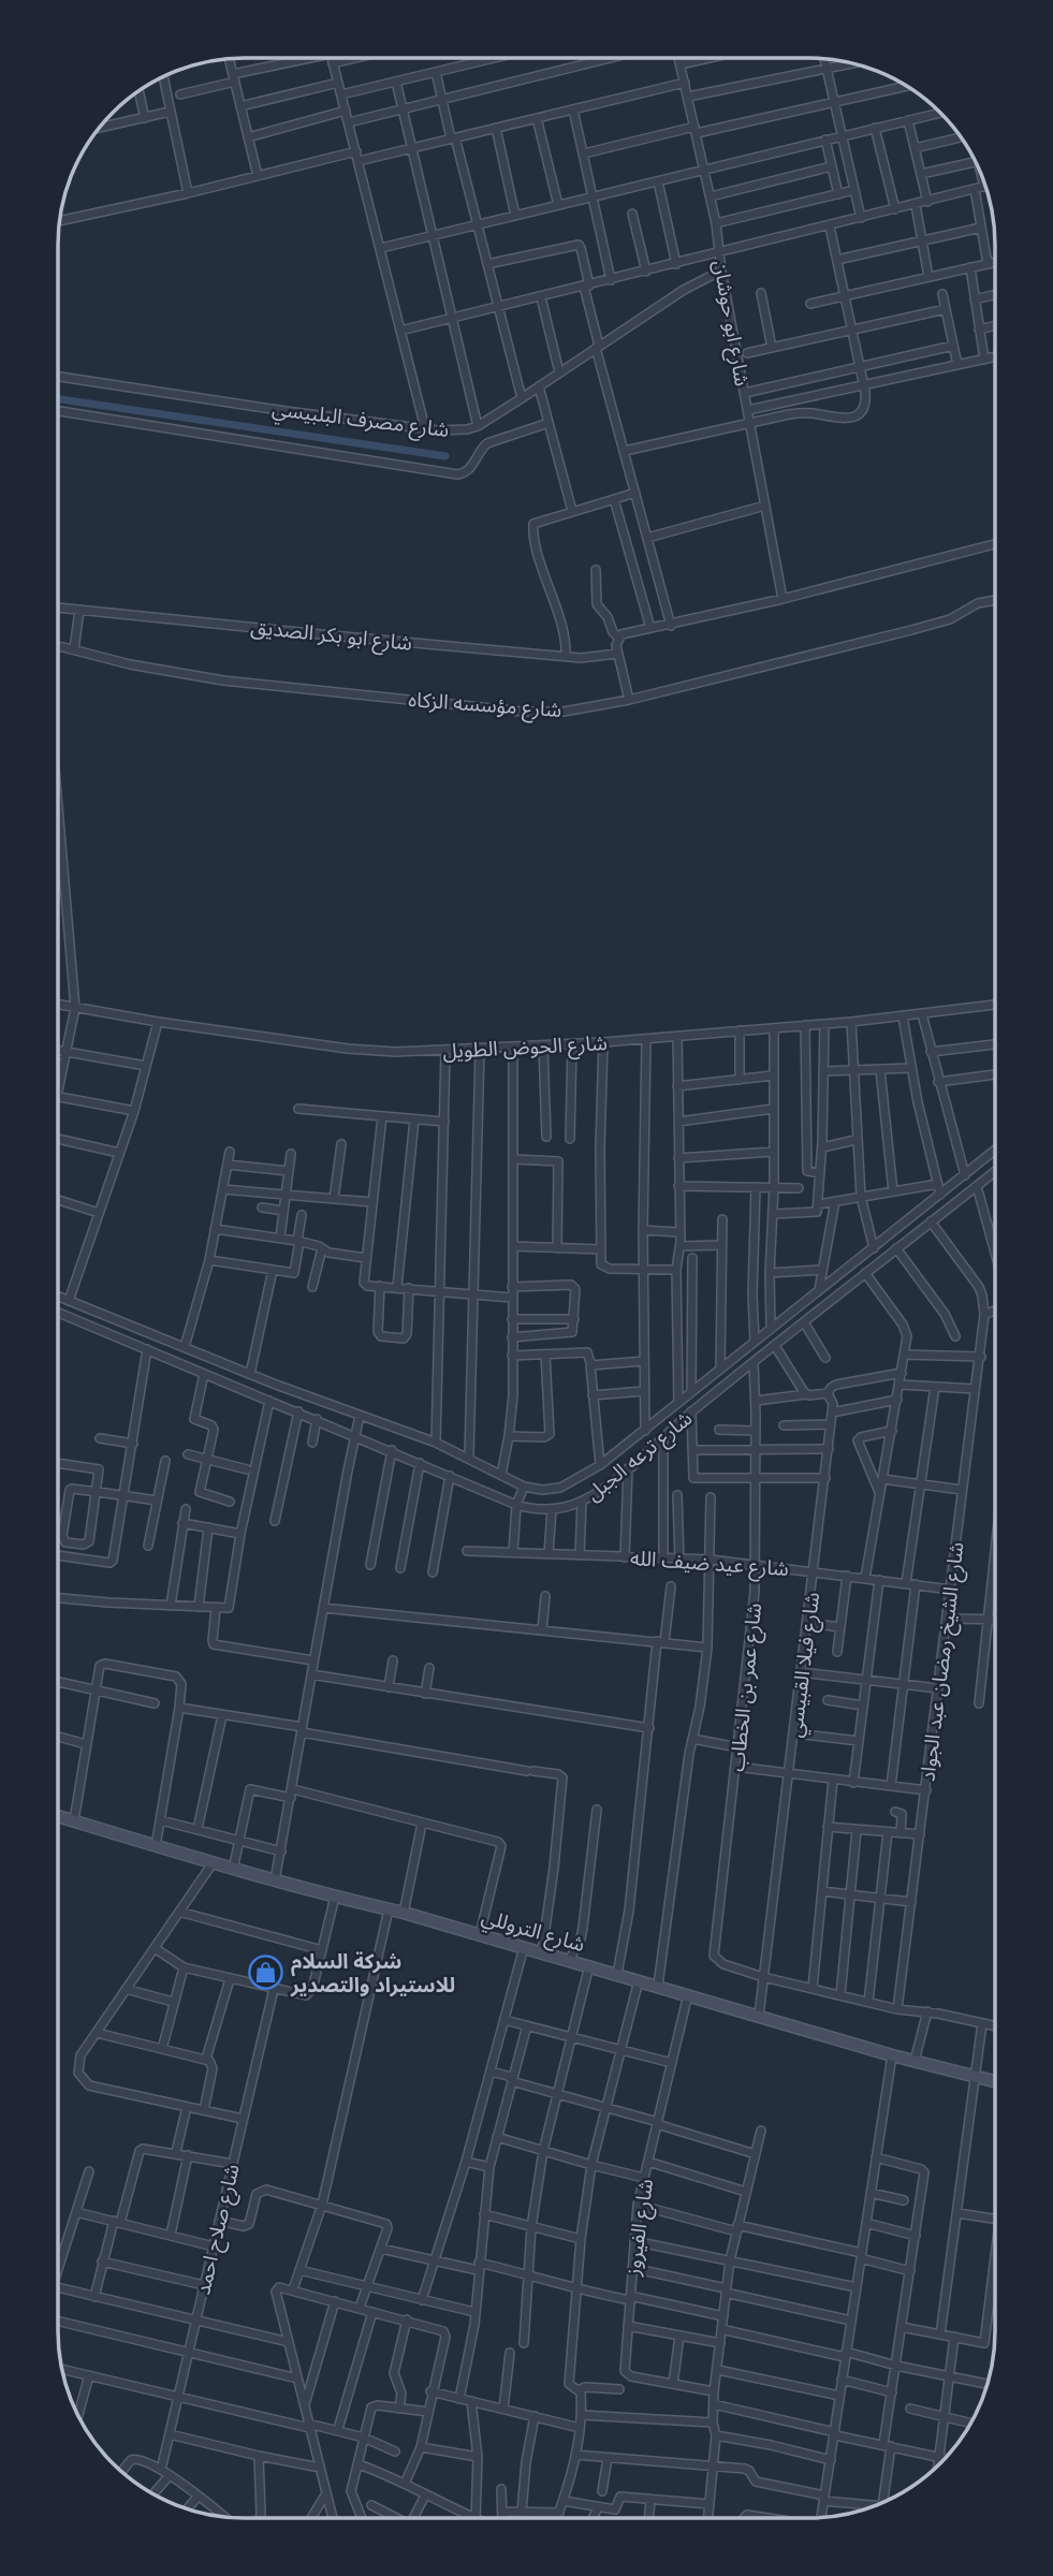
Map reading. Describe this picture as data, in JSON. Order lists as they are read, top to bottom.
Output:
{
  "streets": {
    "street": [
      "شارع ابو حوشان",
      "شارع مصرف البلبيسي",
      "شارع ابو بكر الصديق",
      "شارع مؤسسه الزكاه",
      "شارع الحوض الطويل",
      "شارع ترعه الجبل",
      "شارع عيد ضيف الله",
      "شارع الشيخ رمضان عبد الجواد",
      "شارع فيلا القبيسي",
      "شارع عمر بن الخطاب",
      "شارع التروللي",
      "شارع الفيروز",
      "شارع صلاح احمد"
    ]
  },
  "crossings": [
    ["شارع ابو حوشان", "شارع مصرف البلبيسي"],
    ["شارع ترعه الجبل", "شارع عمر بن الخطاب"],
    ["شارع عيد ضيف الله", "شارع الشيخ رمضان عبد الجواد"],
    ["شارع عيد ضيف الله", "شارع فيلا القبيسي"],
    ["شارع عيد ضيف الله", "شارع عمر بن الخطاب"],
    ["شارع الشيخ رمضان عبد الجواد", "شارع عمر بن الخطاب"],
    ["شارع فيلا القبيسي", "شارع عمر بن الخطاب"],
    ["شارع فيلا القبيسي", "شارع التروللي"],
    ["شارع التروللي", "شارع الفيروز"]
  ],
  "places": {
    "shop": ["شركة السلام للاستيراد والتصدير"]
  }
}
